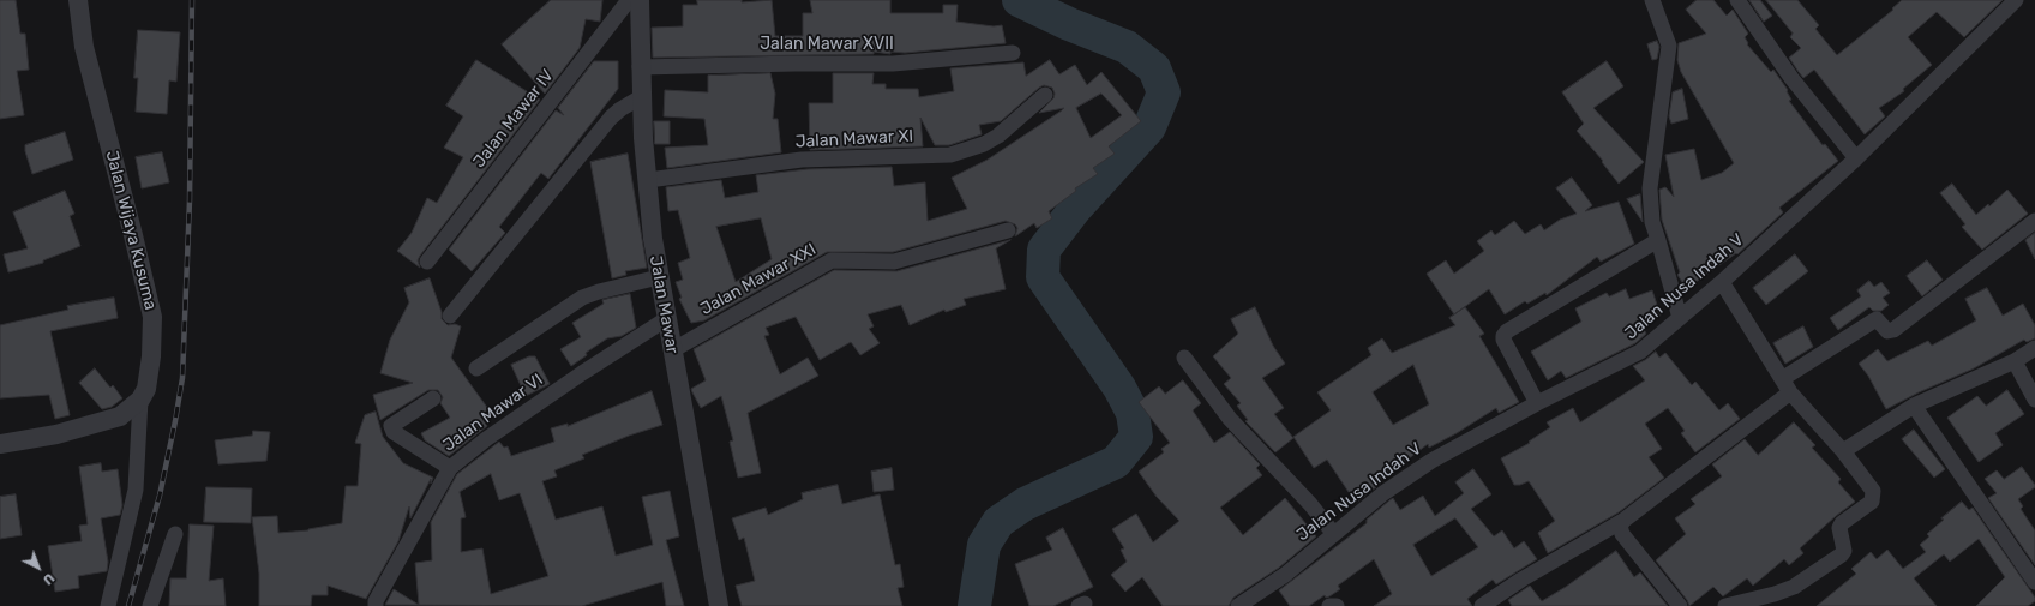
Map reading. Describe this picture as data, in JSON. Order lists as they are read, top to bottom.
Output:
{
  "streets": {
    "street": [
      "Jalan Mawar XVII",
      "Jalan Mawar IV",
      "Jalan Mawar XI",
      "Jalan Wijaya Kusuma",
      "Jalan Mawar XXI",
      "Jalan Nusa Indah V",
      "Jalan Mawar",
      "Jalan Mawar VI"
    ]
  },
  "crossings": [
    ["Jalan Mawar XVII", "Jalan Mawar"],
    ["Jalan Mawar XI", "Jalan Mawar"],
    ["Jalan Mawar XXI", "Jalan Mawar"],
    ["Jalan Mawar", "Jalan Mawar VI"]
  ],
  "north": "bottom right"
}
